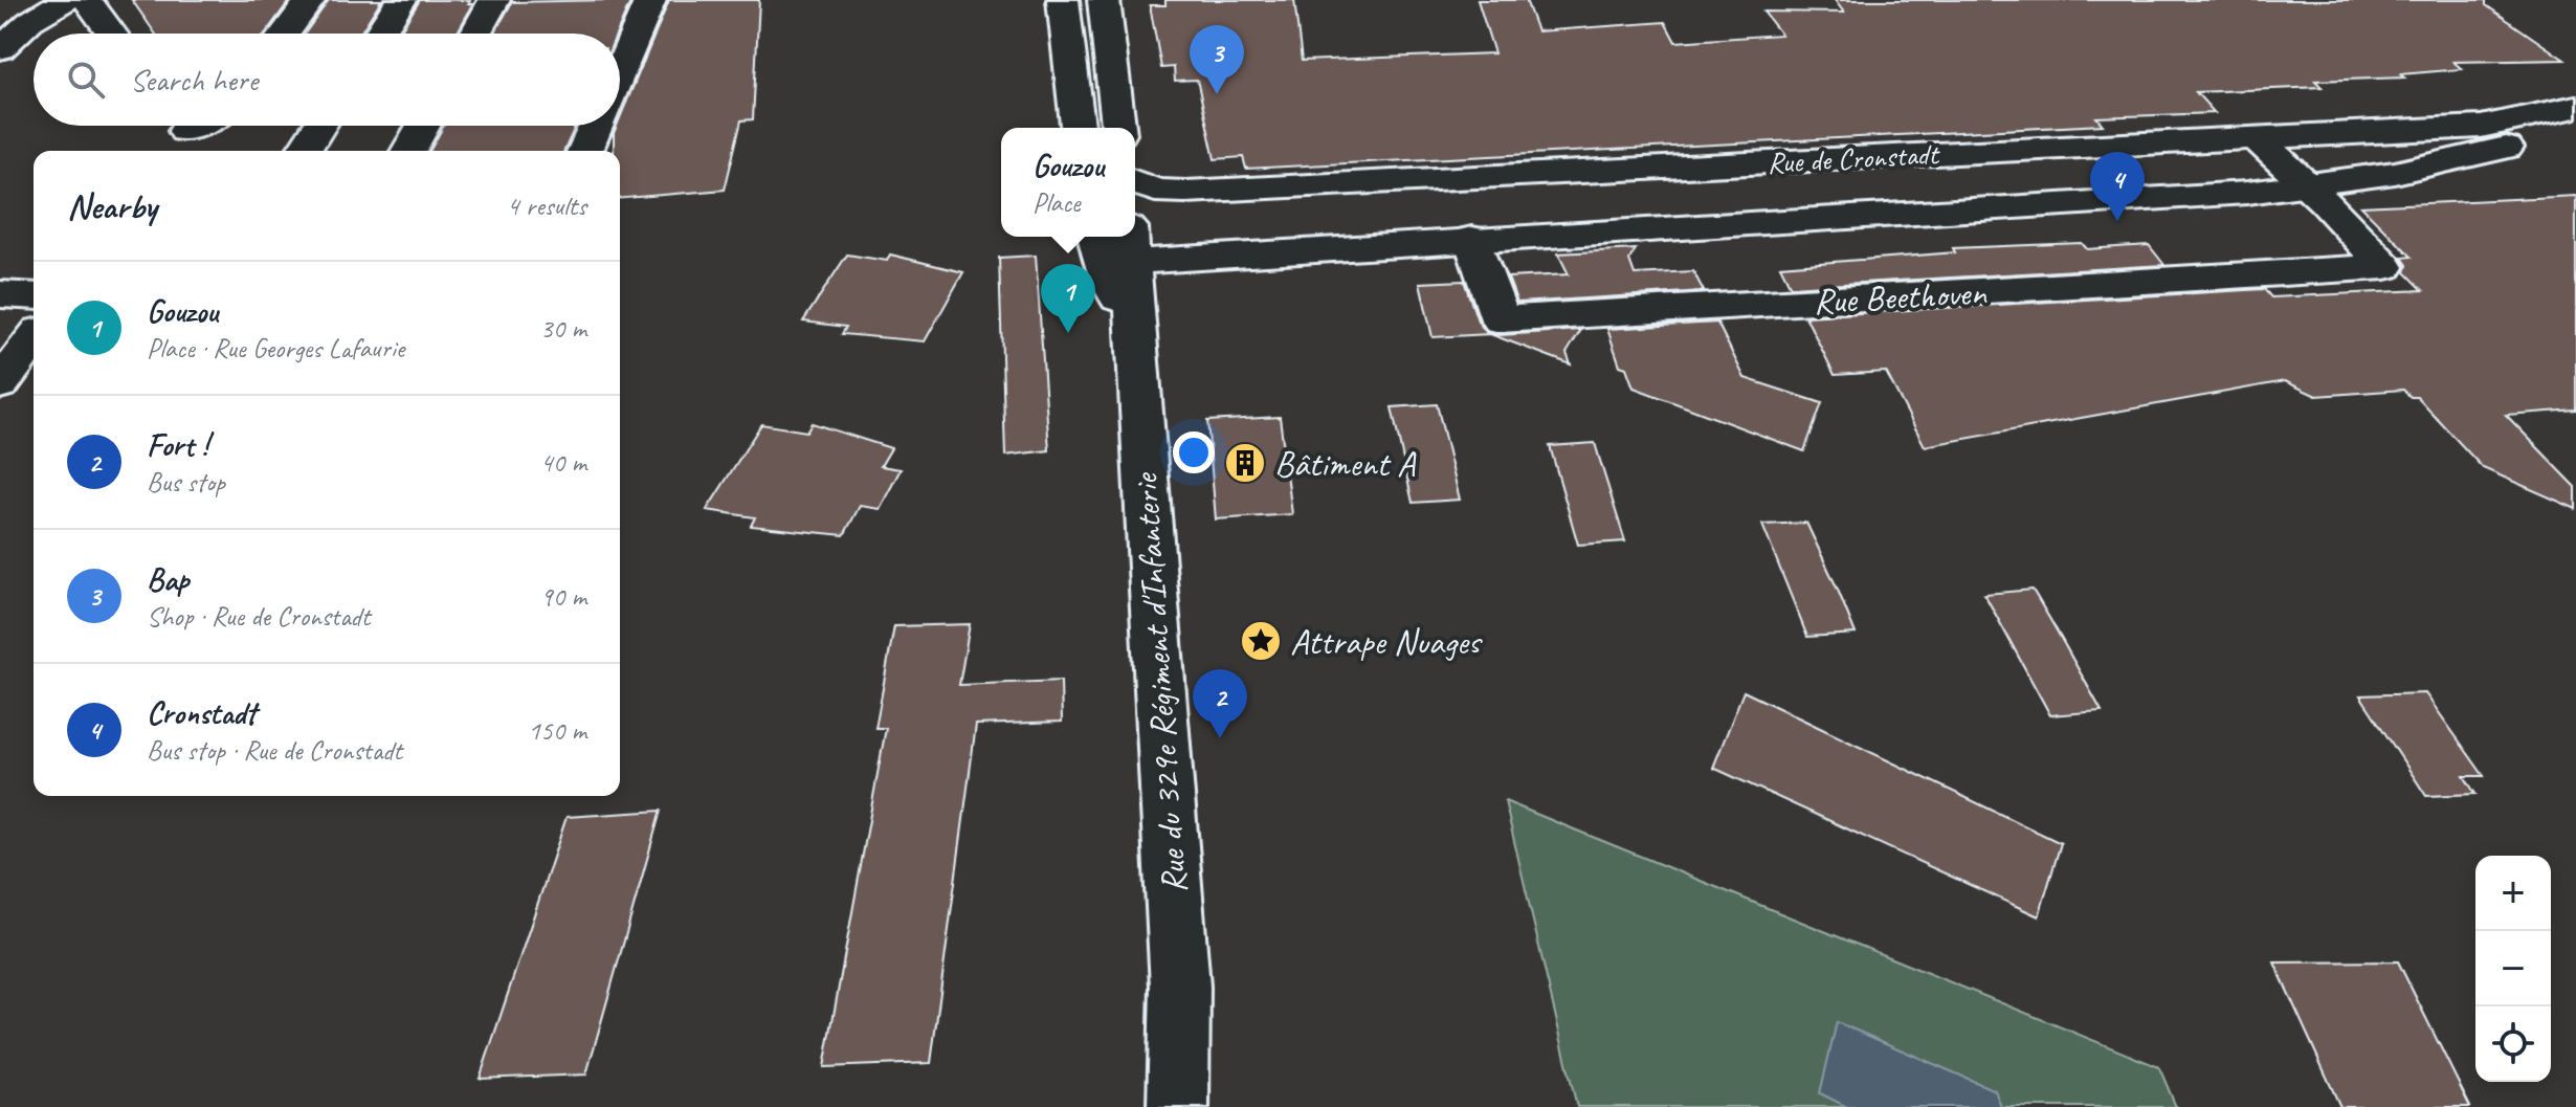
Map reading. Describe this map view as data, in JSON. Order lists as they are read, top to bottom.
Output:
{
  "streets": {
    "street": ["Rue de Cronstadt", "Rue Beethoven", "Rue du 329e Régiment d'Infanterie"]
  },
  "crossings": [
    ["Rue de Cronstadt", "Rue Beethoven"],
    ["Rue de Cronstadt", "Rue du 329e Régiment d'Infanterie"]
  ],
  "places": {
    "building": ["Bâtiment A"],
    "place": ["Attrape Nuages"]
  },
  "page": {
    "pins": [
      "3",
      "4",
      "1",
      "2"
    ],
    "search": "Search here",
    "popup": ["Gouzou", "Place"],
    "heading": ["Nearby", "4 results"],
    "list": [
      {
        "mark": "1",
        "name": "Gouzou",
        "note": "Place · Rue Georges Lafaurie",
        "value": "30 m"
      },
      {
        "mark": "2",
        "name": "Fort !",
        "note": "Bus stop",
        "value": "40 m"
      },
      {
        "mark": "3",
        "name": "Bap",
        "note": "Shop · Rue de Cronstadt",
        "value": "90 m"
      },
      {
        "mark": "4",
        "name": "Cronstadt",
        "note": "Bus stop · Rue de Cronstadt",
        "value": "150 m"
      }
    ],
    "map_buttons": ["+", "−"]
  }
}
